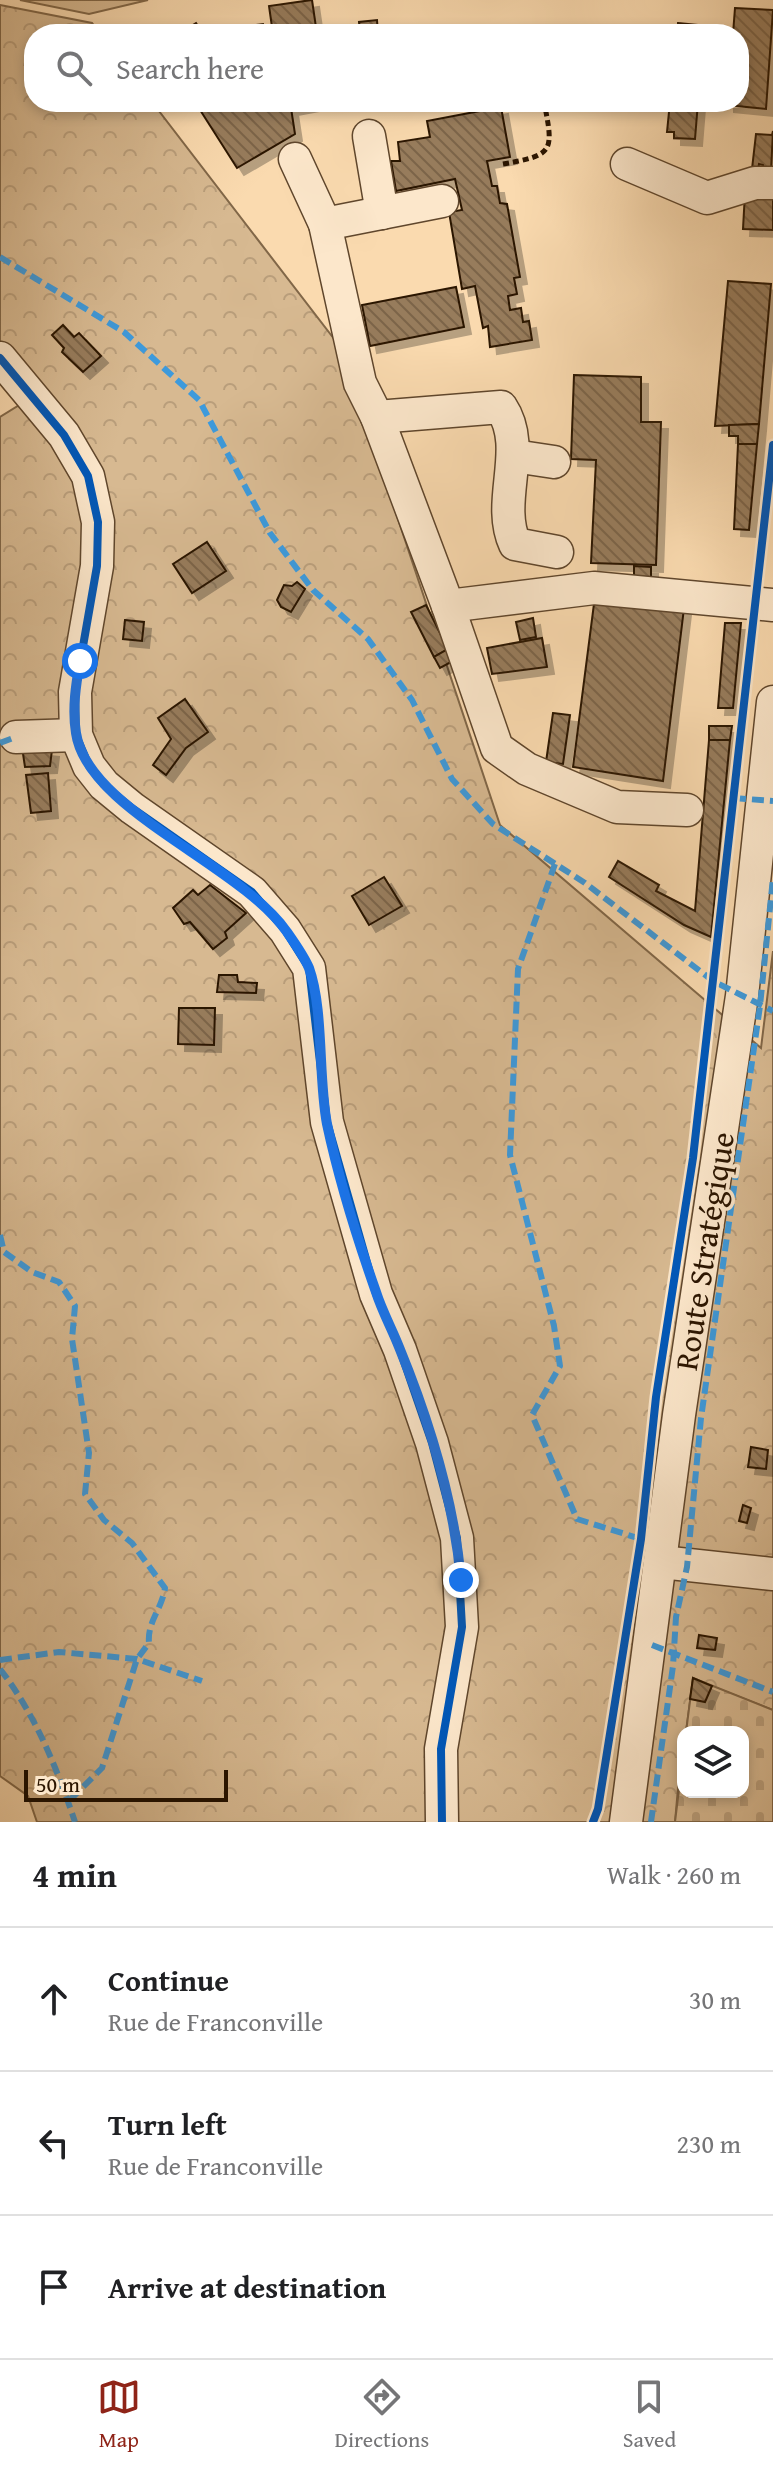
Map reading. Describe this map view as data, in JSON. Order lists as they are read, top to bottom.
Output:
{
  "streets": {
    "street": ["Route Stratégique"]
  },
  "scale_bar": "50 m",
  "page": {
    "search": "Search here",
    "scale": "50 m",
    "heading": ["4 min", "Walk · 260 m"],
    "list": [
      ["Continue", "Rue de Franconville", "30 m"],
      ["Turn left", "Rue de Franconville", "230 m"],
      "Arrive at destination"
    ],
    "nav": ["Map", "Directions", "Saved"]
  }
}
